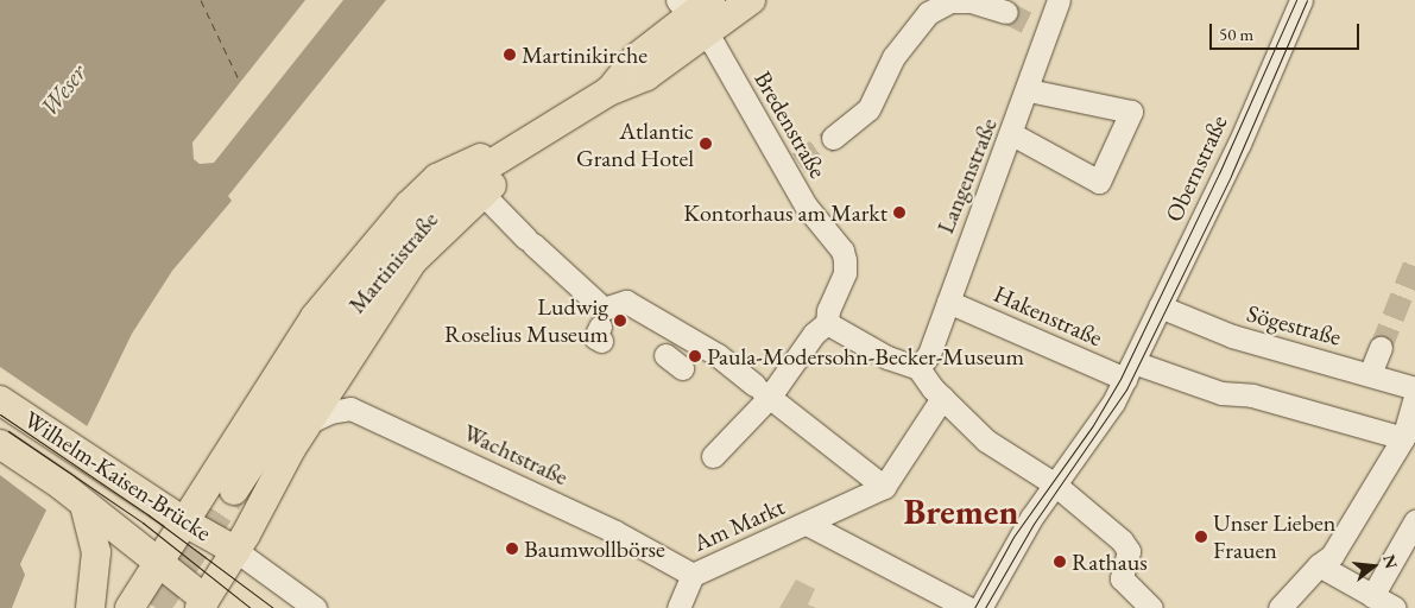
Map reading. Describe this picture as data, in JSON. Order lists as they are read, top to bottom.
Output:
{
  "streets": {
    "main road": ["Martinistraße", "Wilhelm-Kaisen-Brücke"],
    "street": [
      "Bredenstraße",
      "Obernstraße",
      "Langenstraße",
      "Hakenstraße",
      "Sögestraße",
      "Wachtstraße",
      "Am Markt"
    ]
  },
  "crossings": [
    ["Bredenstraße", "Martinistraße"],
    ["Obernstraße", "Hakenstraße"],
    ["Obernstraße", "Sögestraße"],
    ["Langenstraße", "Hakenstraße"],
    ["Wachtstraße", "Am Markt"]
  ],
  "districts": ["Bremen"],
  "water": ["Weser"],
  "places": [
    "Martinikirche",
    "Atlantic Grand Hotel",
    "Kontorhaus am Markt",
    "Ludwig Roselius Museum",
    "Paula-Modersohn-Becker-Museum",
    "Unser Lieben Frauen",
    "Baumwollbörse",
    "Rathaus"
  ],
  "scale_bar": "50 m",
  "north": "right"
}
